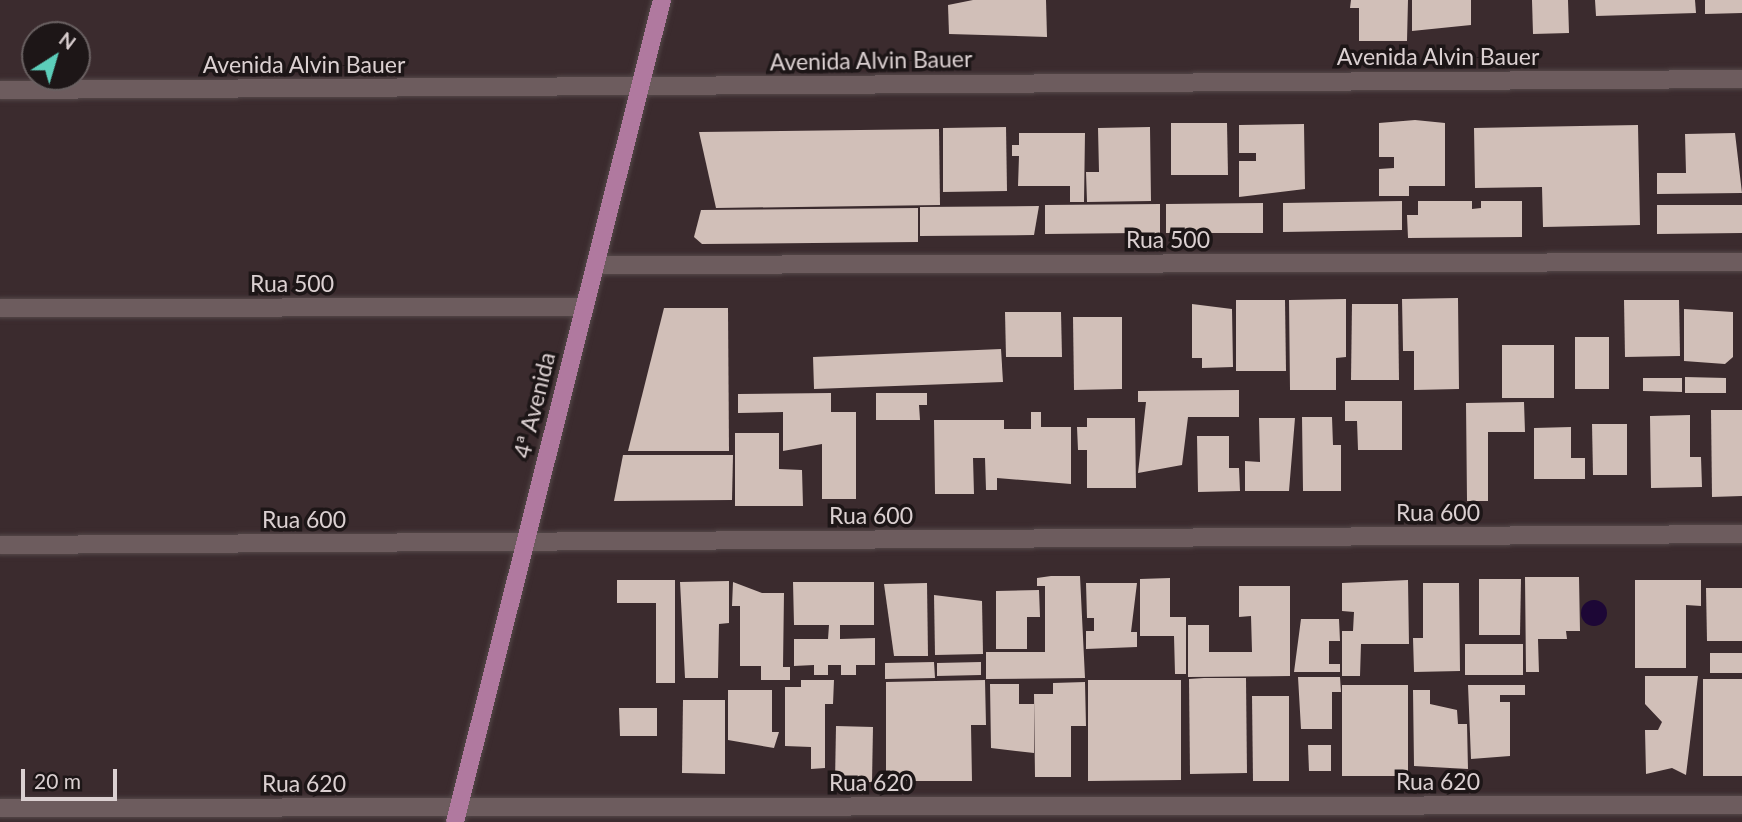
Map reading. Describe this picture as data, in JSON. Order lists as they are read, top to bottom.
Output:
{
  "streets": {
    "main road": ["4ª Avenida"],
    "street": [
      "Avenida Alvin Bauer",
      "Rua 500",
      "Rua 600",
      "Rua 620"
    ]
  },
  "crossings": [
    ["Avenida Alvin Bauer", "4ª Avenida"],
    ["Rua 500", "4ª Avenida"],
    ["4ª Avenida", "Rua 600"],
    ["4ª Avenida", "Rua 620"]
  ],
  "scale_bar": "20 m",
  "north": "top right"
}
